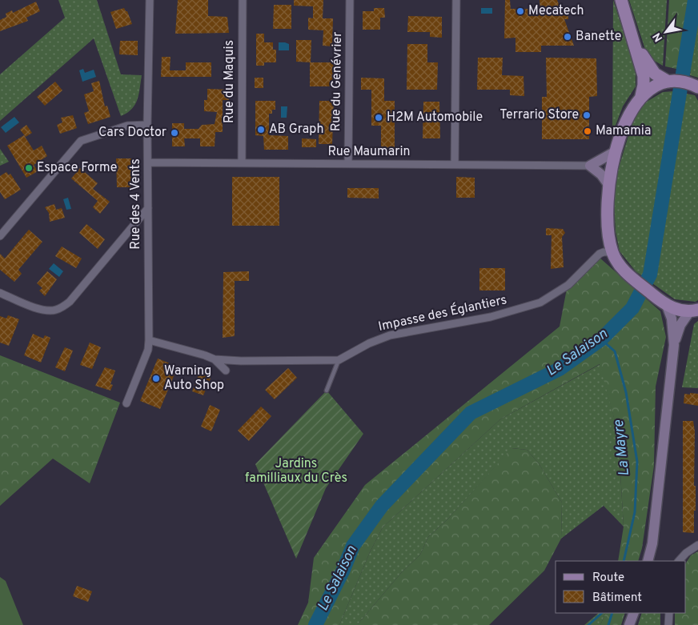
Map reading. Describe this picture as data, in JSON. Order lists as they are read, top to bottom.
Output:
{
  "streets": {
    "street": [
      "Rue du Maquis",
      "Rue du Genévrier",
      "Rue Maumarin",
      "Rue des 4 Vents",
      "Impasse des Églantiers"
    ]
  },
  "crossings": [
    ["Rue du Maquis", "Rue Maumarin"],
    ["Rue du Genévrier", "Rue Maumarin"],
    ["Rue Maumarin", "Rue des 4 Vents"],
    ["Rue des 4 Vents", "Impasse des Églantiers"]
  ],
  "water": ["Le Salaison", "La Mayre"],
  "parks": ["Jardins familliaux du Crès"],
  "places": [
    "Mecatech",
    "Banette",
    "Terrario Store",
    "H2M Automobile",
    "AB Graph",
    "Mamamia",
    "Cars Doctor",
    "Espace Forme",
    "Warning Auto Shop"
  ],
  "legend": ["Route", "Bâtiment"],
  "north": "bottom left"
}
